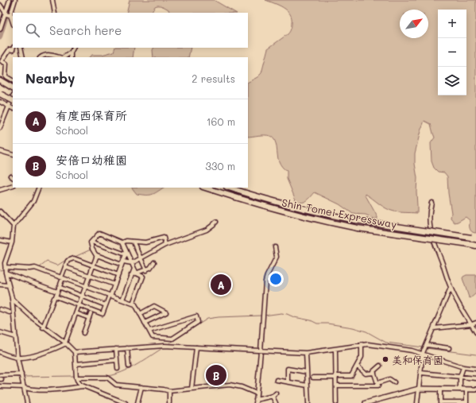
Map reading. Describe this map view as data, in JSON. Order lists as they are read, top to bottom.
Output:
{
  "streets": {
    "highway": ["Shin-Tomei Expressway"]
  },
  "places": ["美和保育園"],
  "north": "top right",
  "page": {
    "map_buttons": ["+", "−"],
    "search": "Search here",
    "heading": ["Nearby", "2 results"],
    "list": [
      {
        "mark": "A",
        "name": "有度西保育所",
        "note": "School",
        "value": "160 m"
      },
      {
        "mark": "B",
        "name": "安倍口幼稚園",
        "note": "School",
        "value": "330 m"
      }
    ],
    "pins": ["A", "B"]
  }
}
